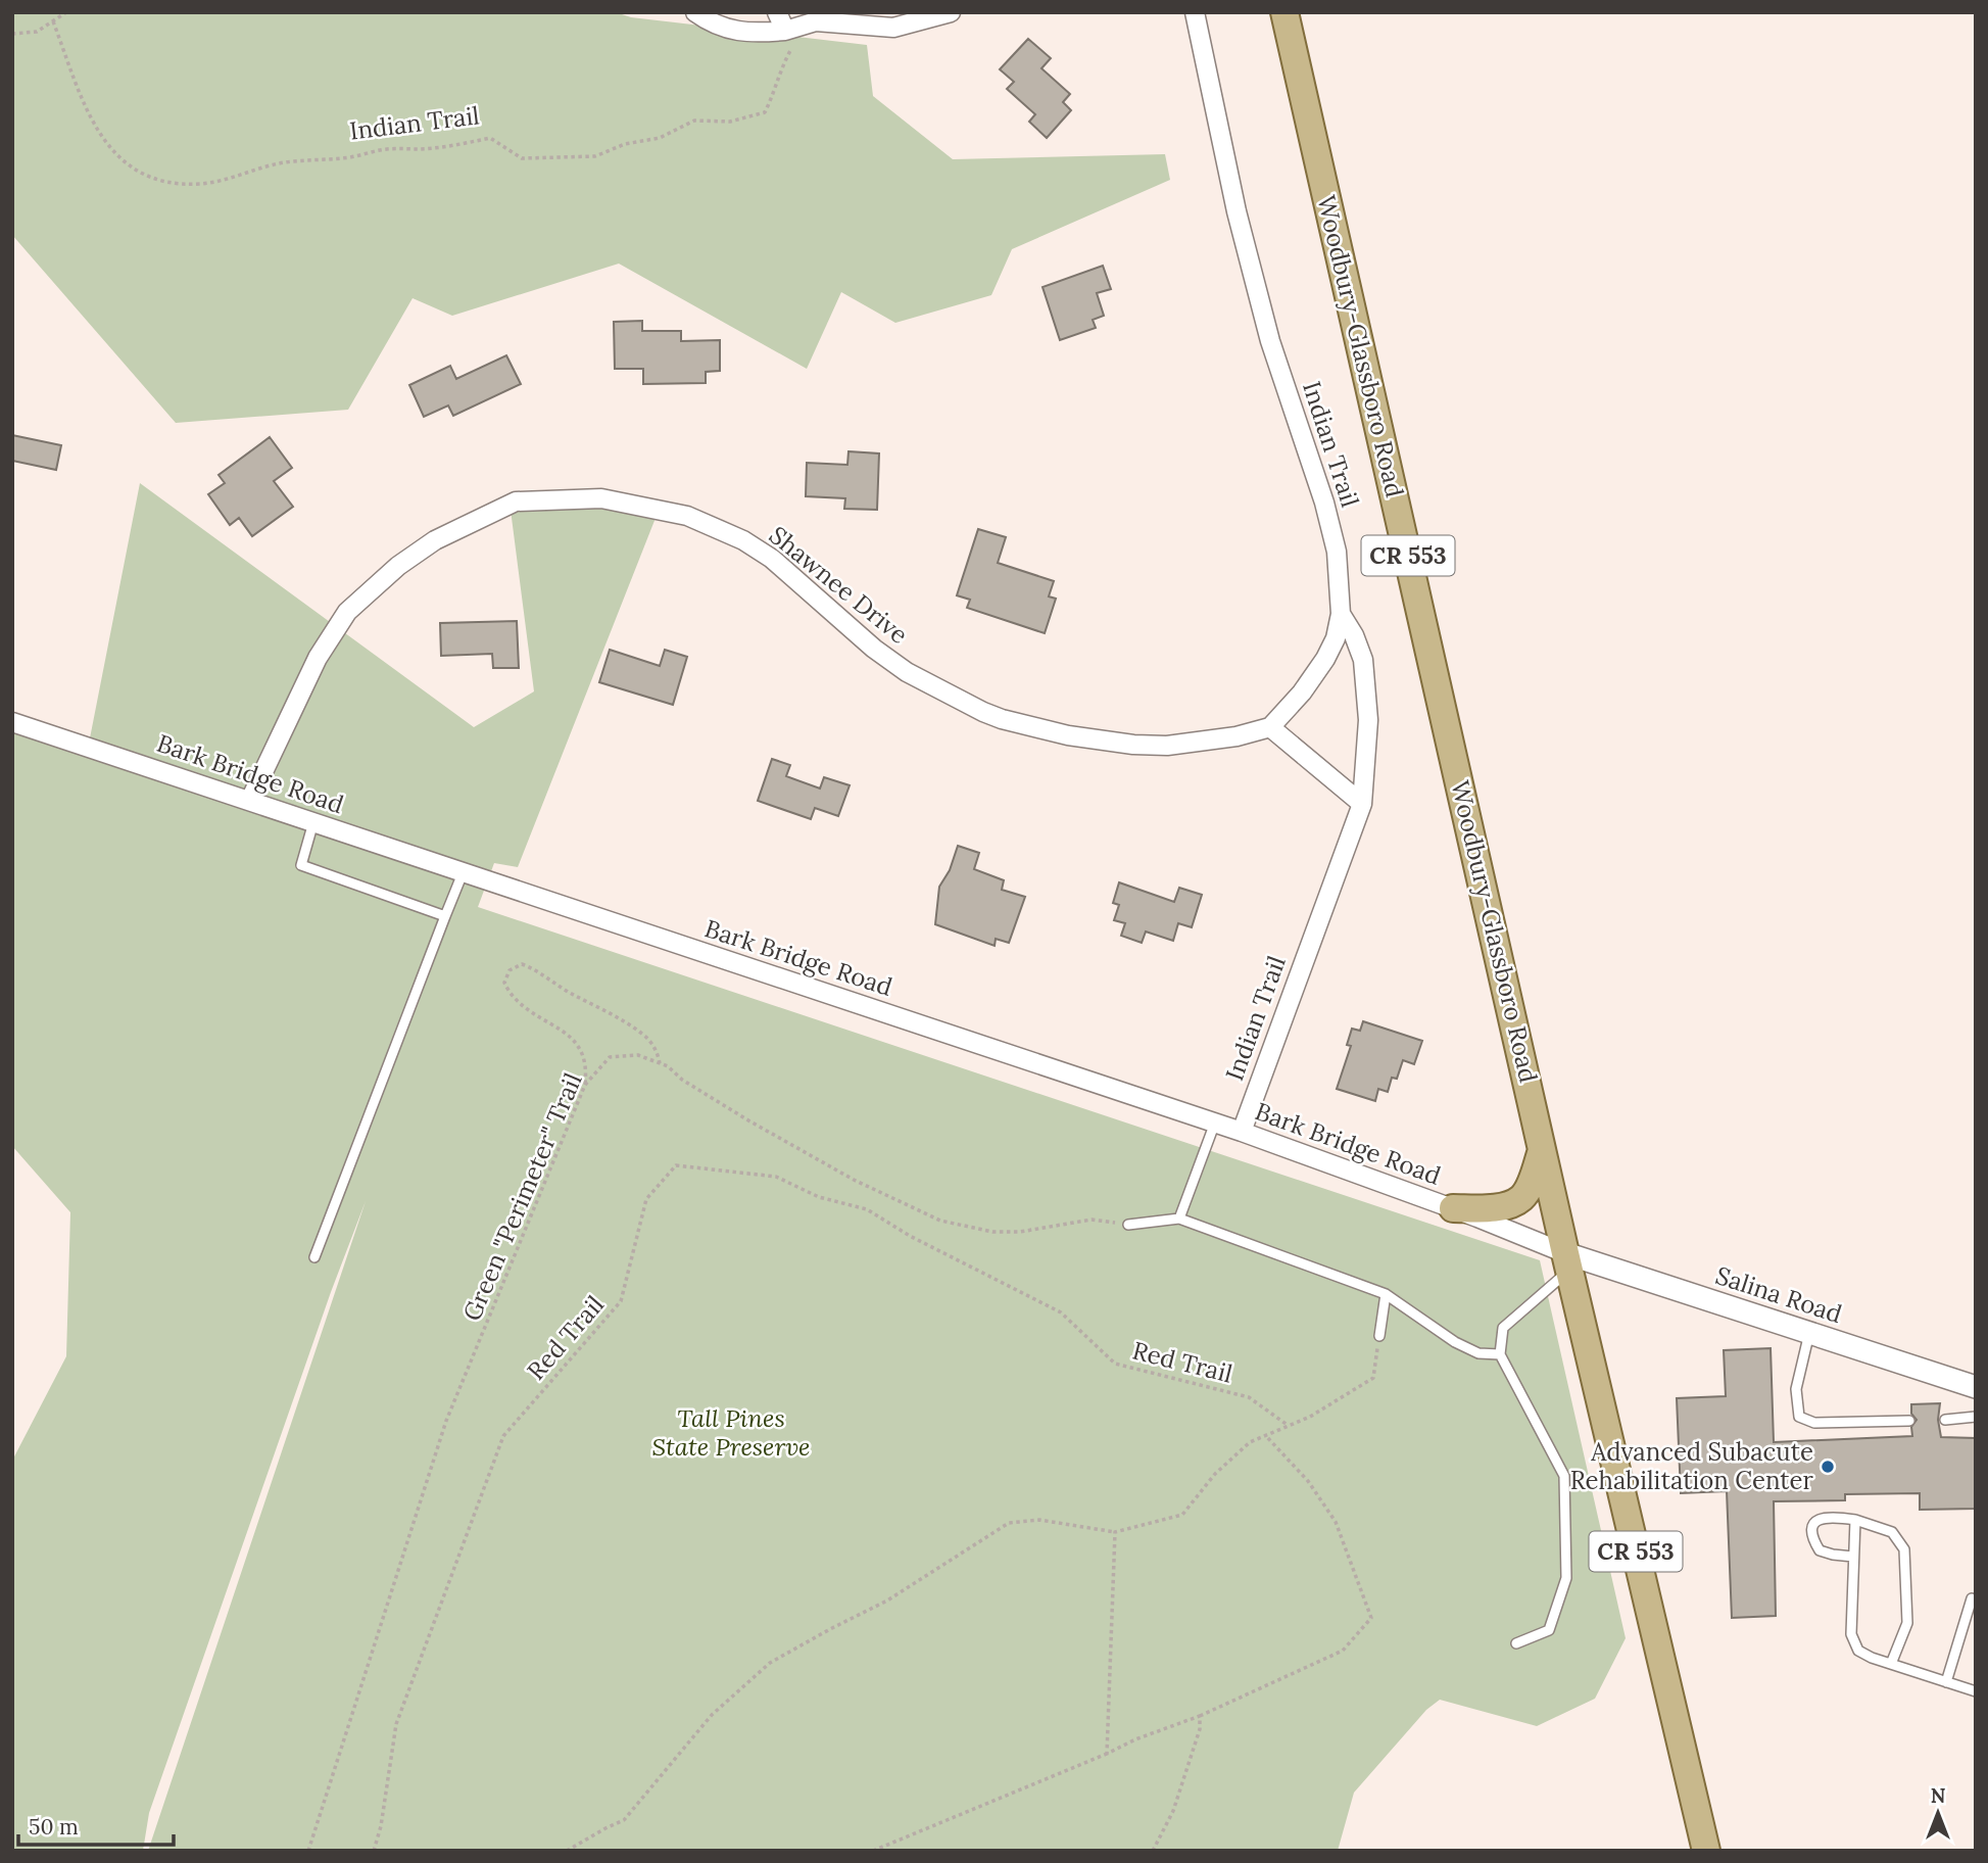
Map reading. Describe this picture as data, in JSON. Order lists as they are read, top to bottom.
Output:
{
  "streets": {
    "main road": ["Woodbury-Glassboro Road", "CR 553"],
    "street": [
      "Indian Trail",
      "Shawnee Drive",
      "Bark Bridge Road",
      "Salina Road"
    ],
    "path": ["Green \"Perimeter\" Trail", "Red Trail"]
  },
  "crossings": [
    ["Indian Trail", "Bark Bridge Road"],
    ["Woodbury-Glassboro Road", "Bark Bridge Road"],
    ["Woodbury-Glassboro Road", "Salina Road"],
    ["Shawnee Drive", "Bark Bridge Road"],
    ["Bark Bridge Road", "Salina Road"]
  ],
  "parks": ["Tall Pines State Preserve"],
  "places": ["Advanced Subacute Rehabilitation Center"],
  "scale_bar": "50 m",
  "north": "top"
}
